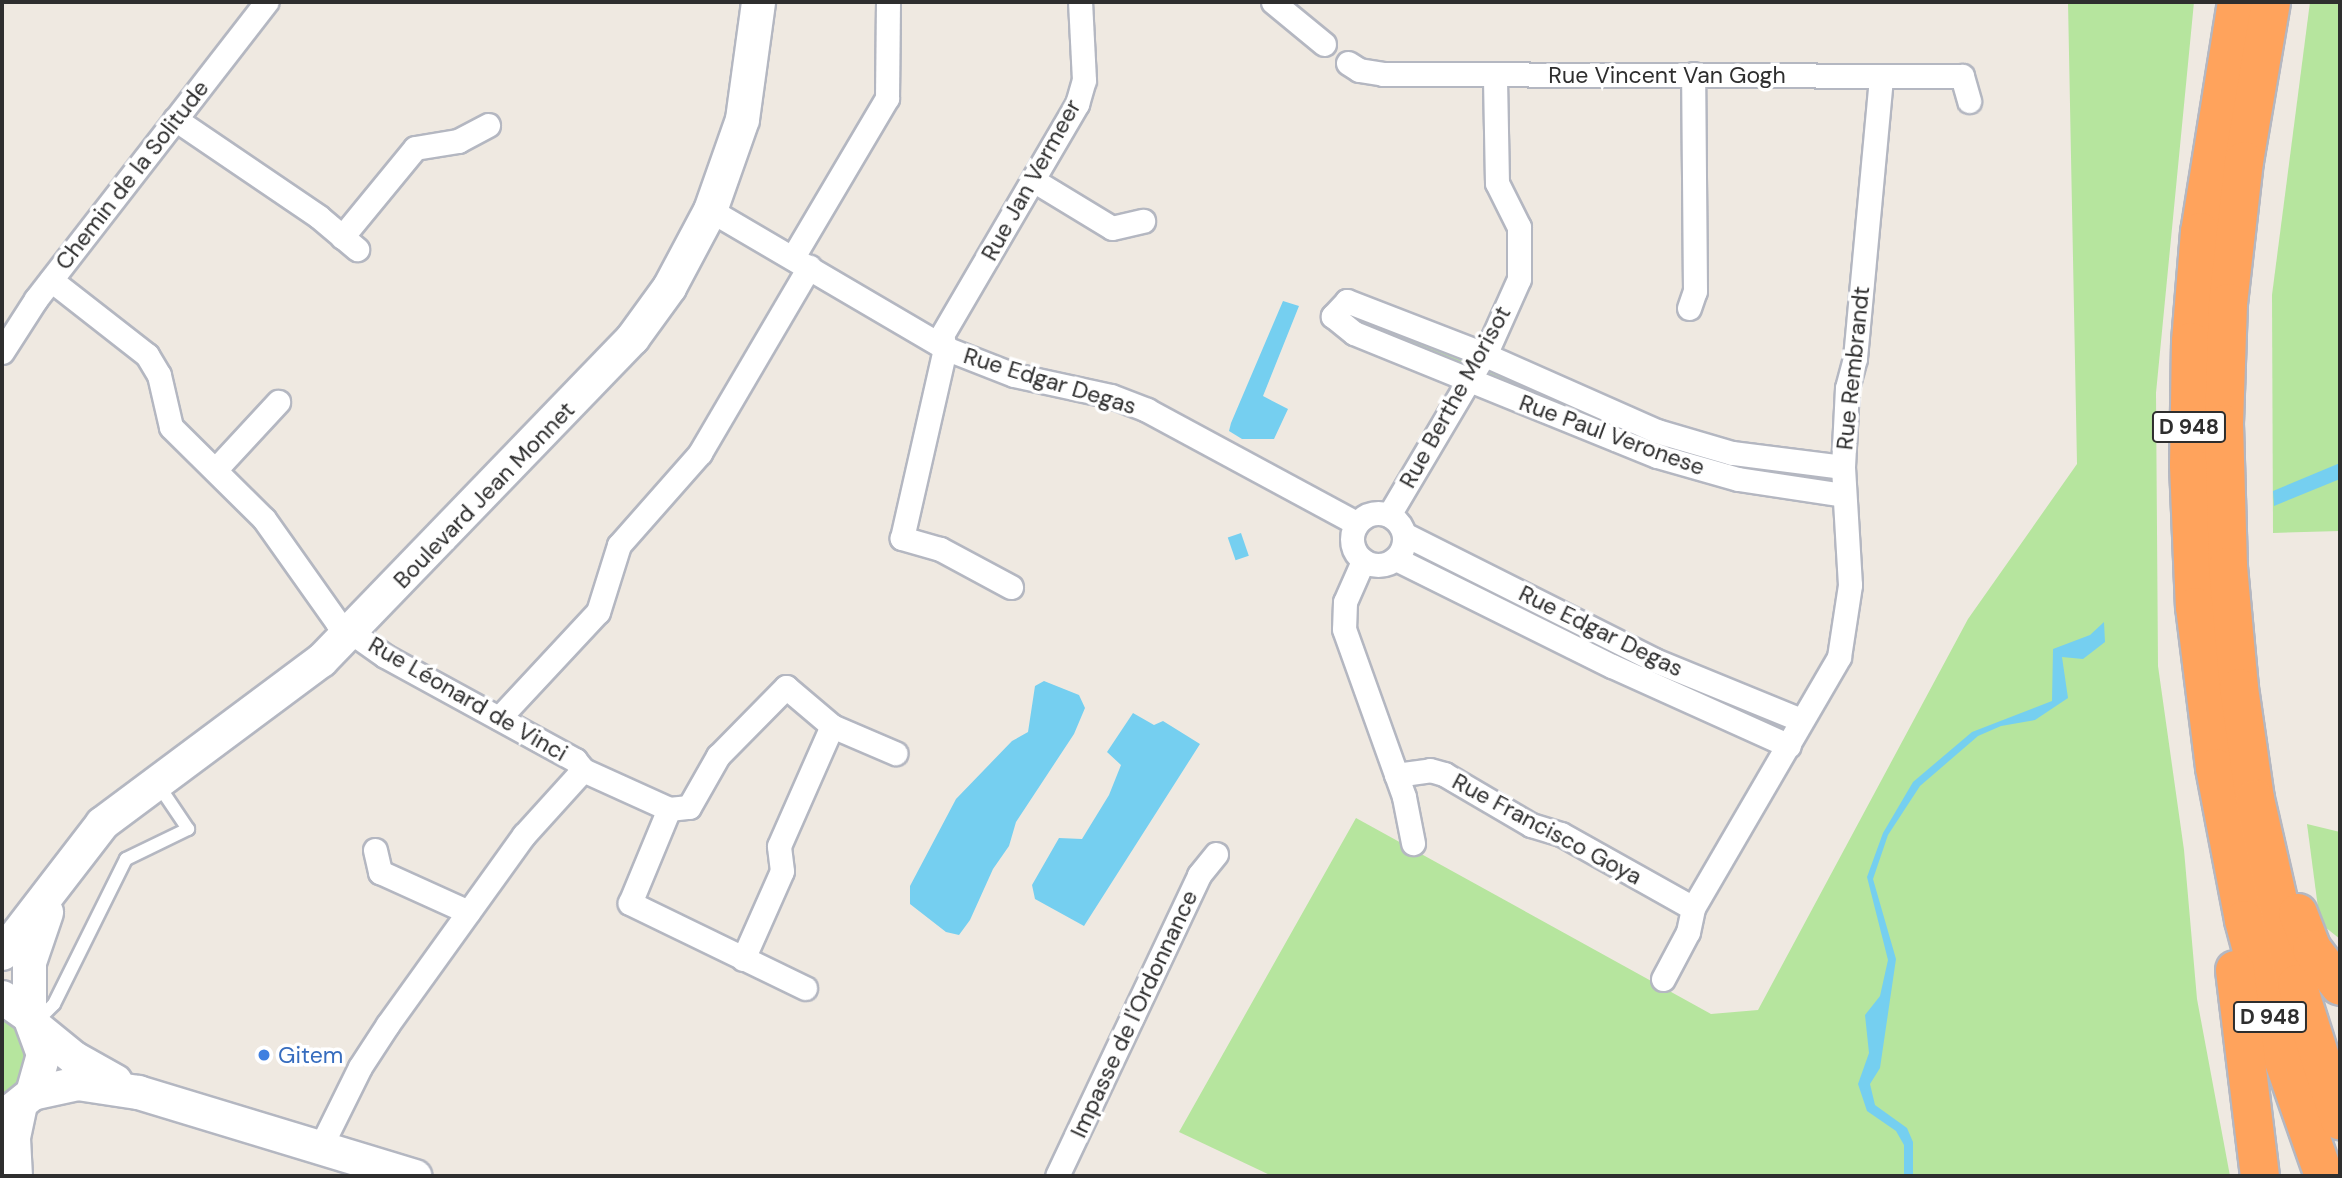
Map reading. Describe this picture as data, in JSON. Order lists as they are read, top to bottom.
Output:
{
  "streets": {
    "highway": ["D 948"],
    "main road": ["Boulevard Jean Monnet"],
    "street": [
      "Rue Vincent Van Gogh",
      "Chemin de la Solitude",
      "Rue Jan Vermeer",
      "Rue Rembrandt",
      "Rue Edgar Degas",
      "Rue Berthe Morisot",
      "Rue Paul Veronese",
      "Rue Léonard de Vinci",
      "Rue Francisco Goya",
      "Impasse de l'Ordonnance"
    ]
  },
  "crossings": [
    ["Rue Vincent Van Gogh", "Rue Rembrandt"],
    ["Rue Vincent Van Gogh", "Rue Berthe Morisot"],
    ["Chemin de la Solitude", "Rue Léonard de Vinci"],
    ["Rue Jan Vermeer", "Rue Edgar Degas"],
    ["Rue Rembrandt", "Rue Edgar Degas"],
    ["Rue Rembrandt", "Rue Paul Veronese"],
    ["Rue Rembrandt", "Rue Francisco Goya"],
    ["Rue Edgar Degas", "Rue Berthe Morisot"],
    ["Rue Edgar Degas", "Boulevard Jean Monnet"],
    ["Rue Berthe Morisot", "Rue Paul Veronese"],
    ["Boulevard Jean Monnet", "Rue Léonard de Vinci"]
  ],
  "places": ["Gitem"]
}
